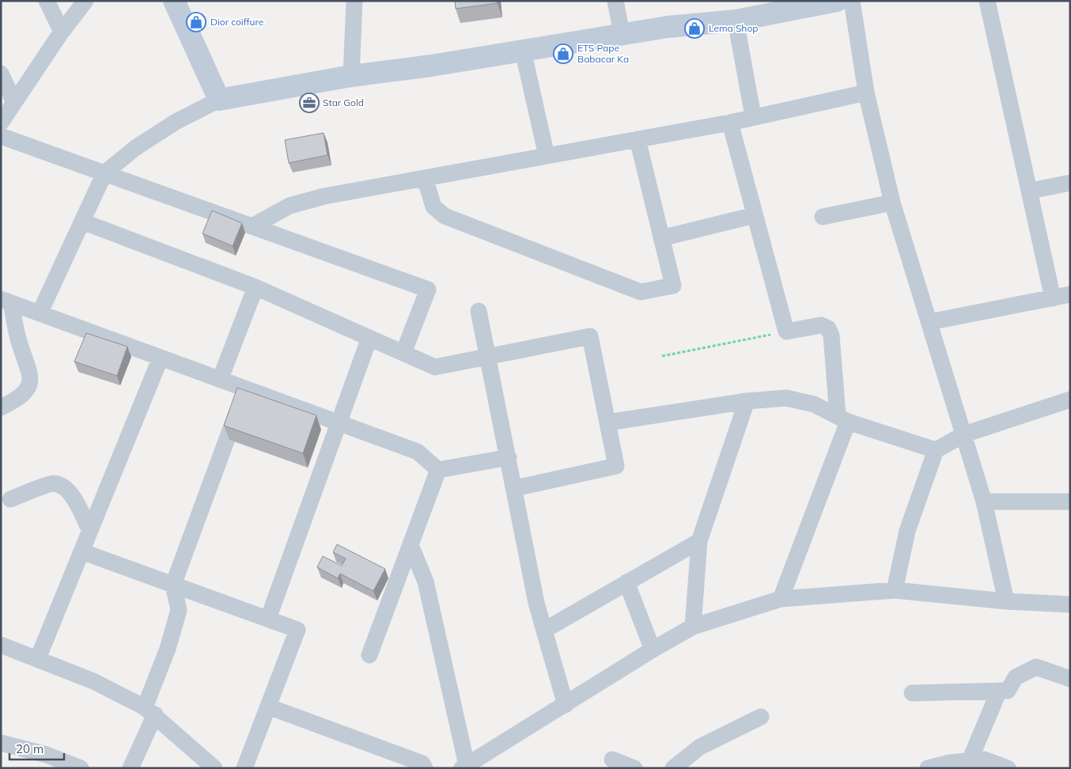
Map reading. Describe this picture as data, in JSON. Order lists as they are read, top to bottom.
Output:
{
  "places": {
    "shop": ["Dior coiffure", "Lema Shop", "ETS Pape Babacar Ka"],
    "office": ["Star Gold"]
  },
  "scale_bar": "20 m"
}
